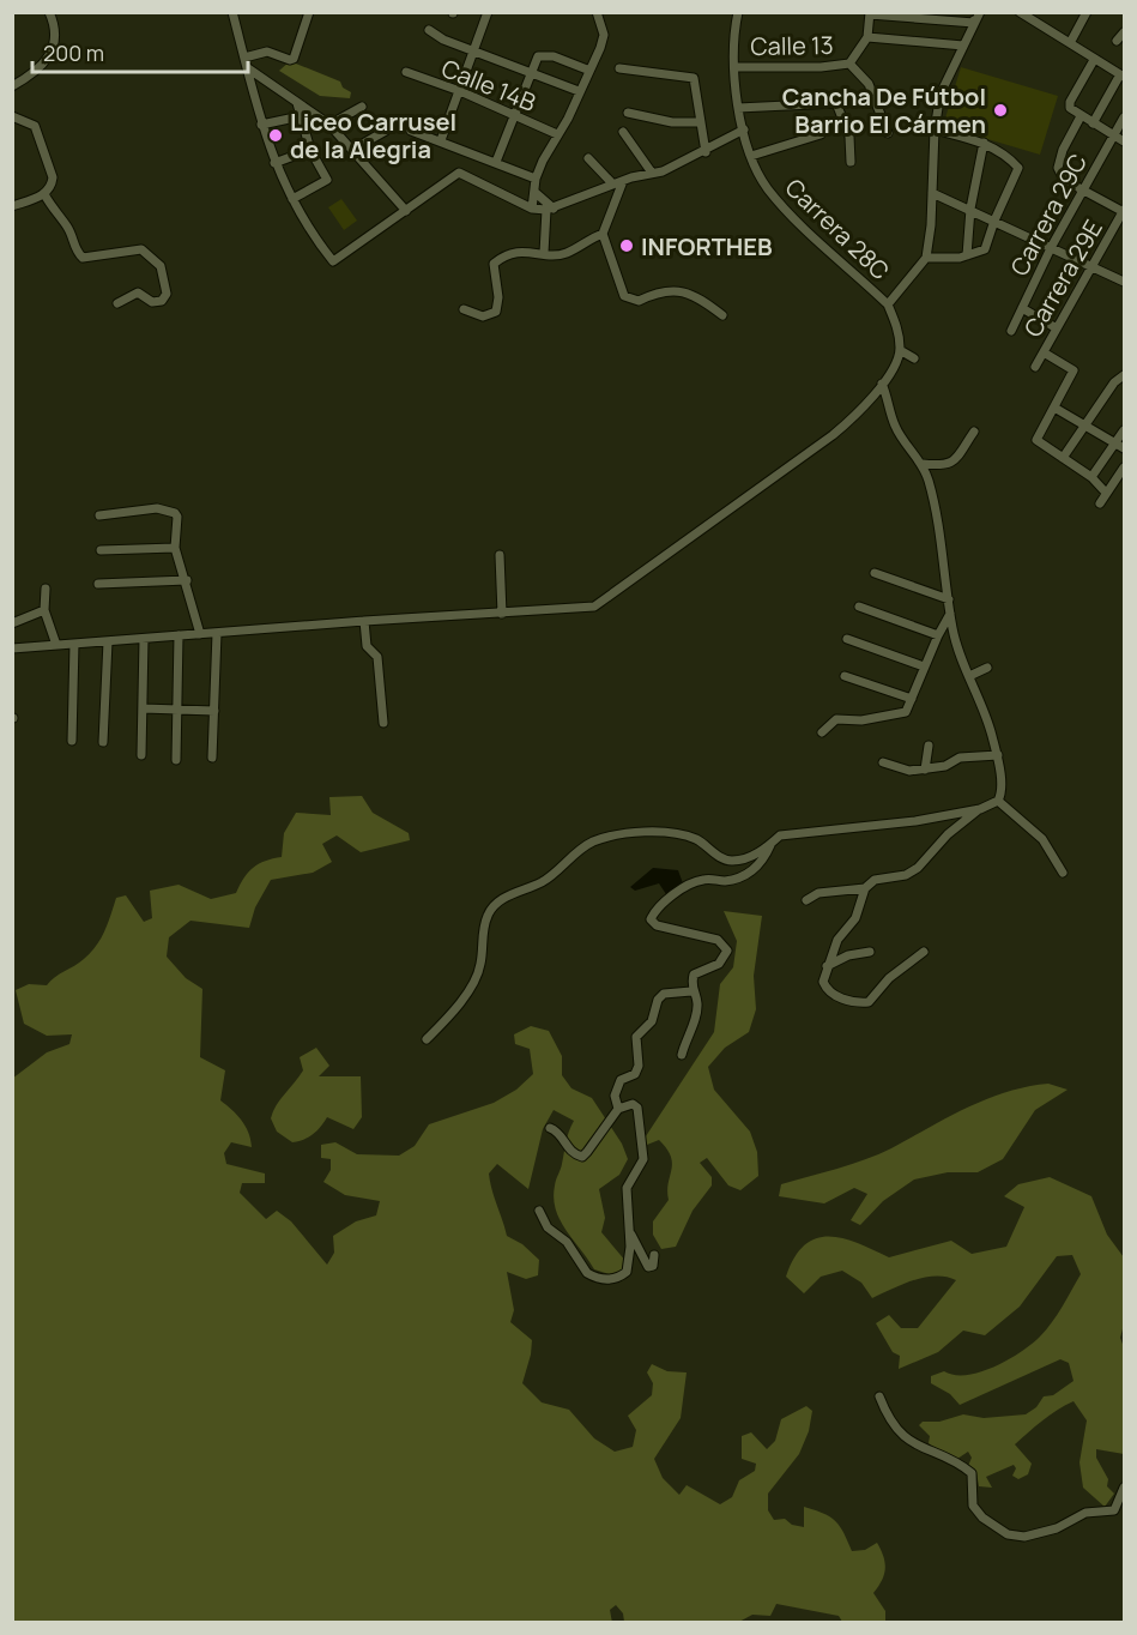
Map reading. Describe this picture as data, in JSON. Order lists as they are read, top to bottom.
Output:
{
  "streets": {
    "street": [
      "Calle 13",
      "Calle 14B",
      "Carrera 29C",
      "Carrera 28C",
      "Carrera 29E"
    ]
  },
  "crossings": [
    ["Calle 13", "Carrera 28C"]
  ],
  "places": ["Cancha De Fútbol Barrio El Cármen", "Liceo Carrusel de la Alegria", "INFORTHEB"],
  "scale_bar": "200 m"
}
